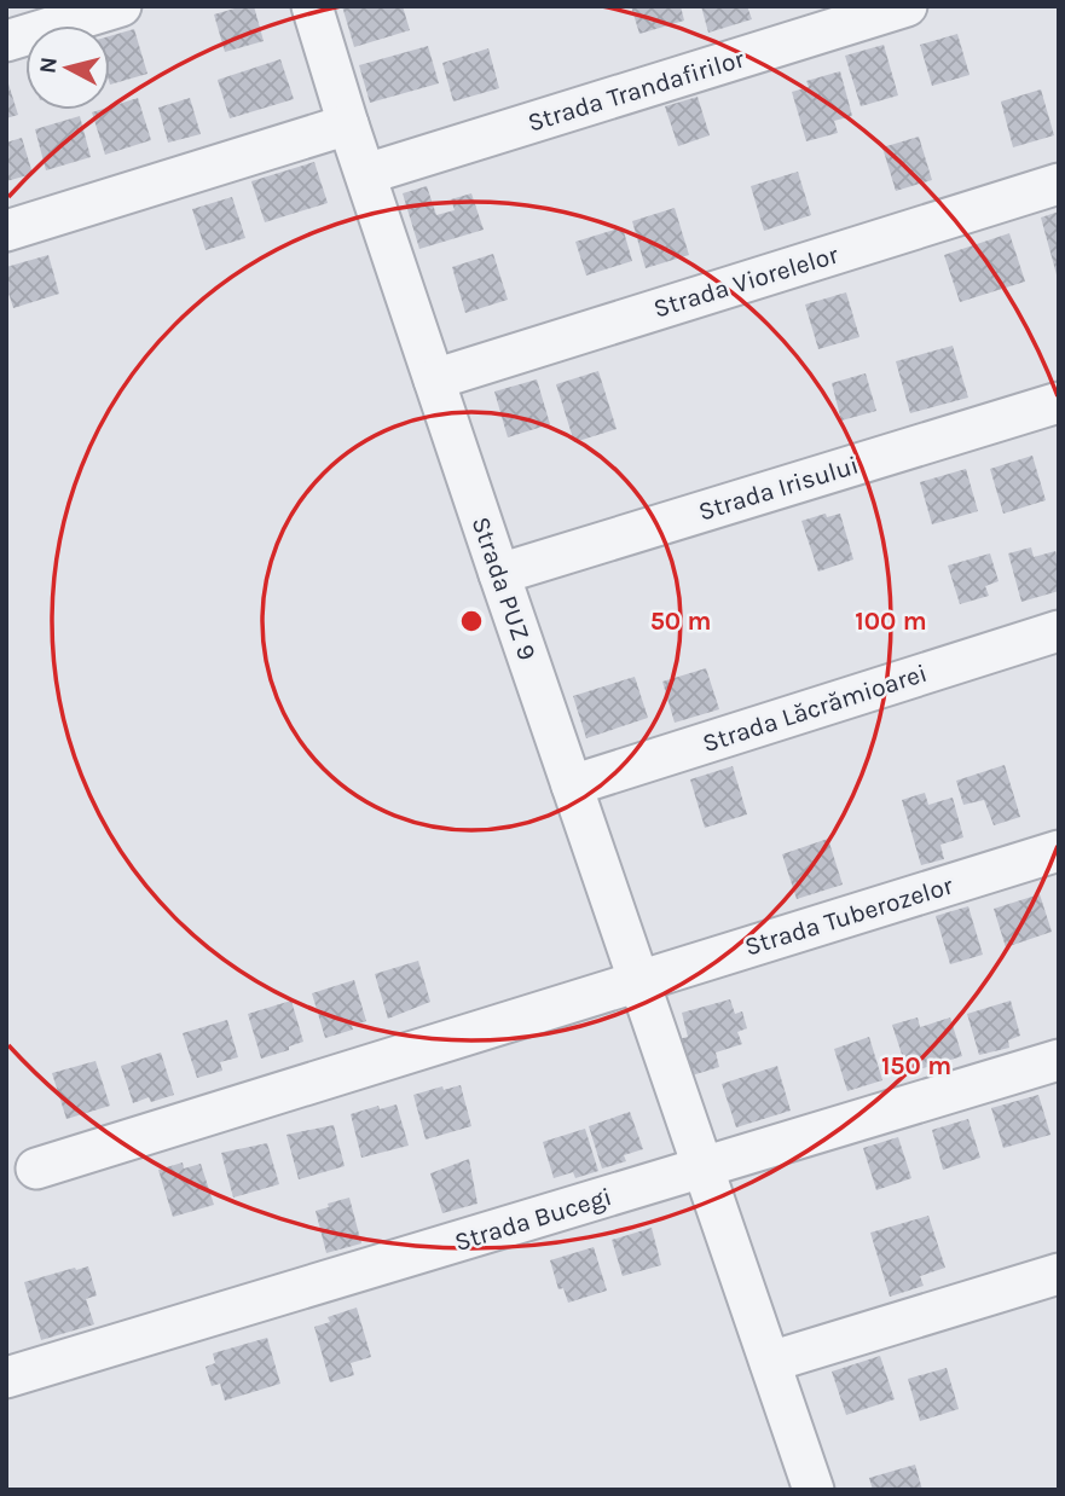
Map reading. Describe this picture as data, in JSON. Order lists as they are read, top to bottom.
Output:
{
  "streets": {
    "street": [
      "Strada Trandafirilor",
      "Strada Viorelelor",
      "Strada Irisului",
      "Strada PUZ 9",
      "Strada Lăcrămioarei",
      "Strada Tuberozelor",
      "Strada Bucegi"
    ]
  },
  "crossings": [
    ["Strada Trandafirilor", "Strada PUZ 9"],
    ["Strada Viorelelor", "Strada PUZ 9"],
    ["Strada Irisului", "Strada PUZ 9"],
    ["Strada PUZ 9", "Strada Lăcrămioarei"],
    ["Strada PUZ 9", "Strada Tuberozelor"],
    ["Strada PUZ 9", "Strada Bucegi"]
  ],
  "north": "left",
  "rings": ["50 m", "100 m", "150 m"]
}
